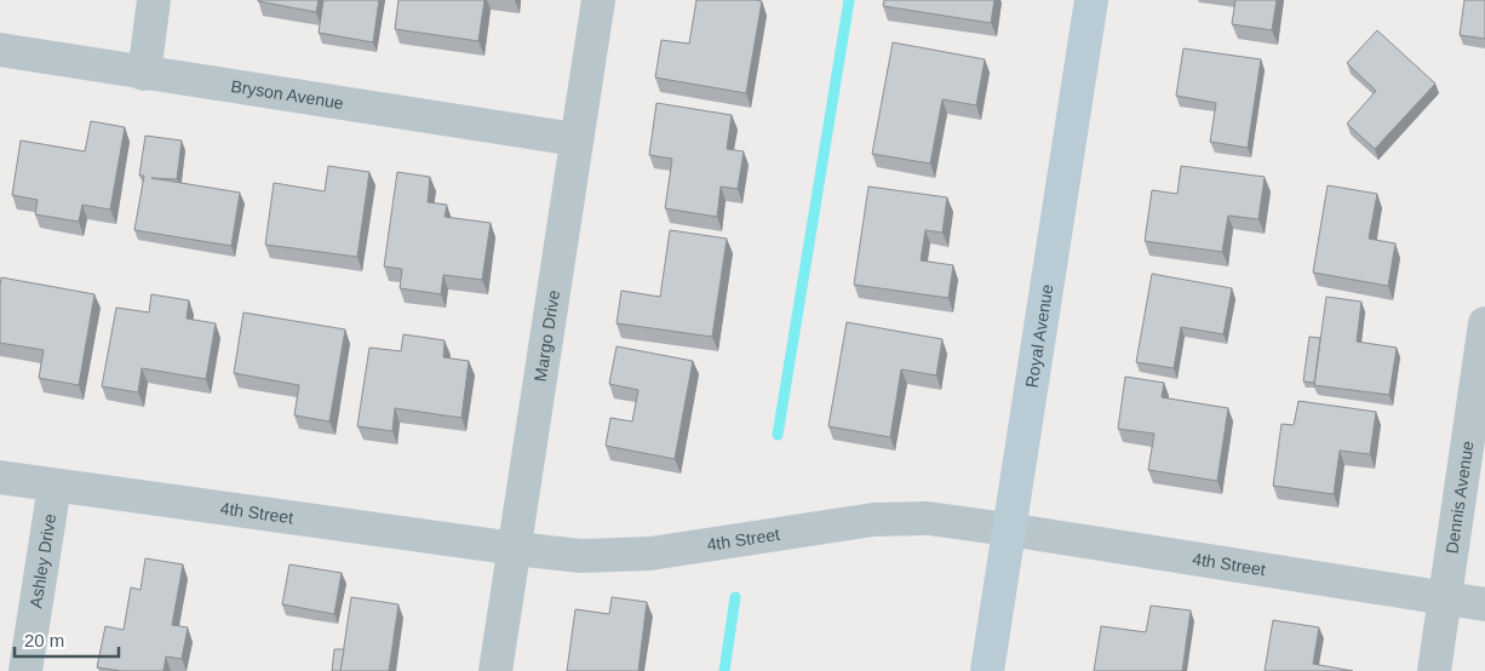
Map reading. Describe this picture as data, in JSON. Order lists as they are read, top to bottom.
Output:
{
  "streets": {
    "main road": ["Royal Avenue"],
    "street": [
      "Bryson Avenue",
      "Margo Drive",
      "Dennis Avenue",
      "4th Street",
      "Ashley Drive"
    ]
  },
  "crossings": [
    ["Bryson Avenue", "Margo Drive"],
    ["Margo Drive", "4th Street"],
    ["Royal Avenue", "4th Street"],
    ["Dennis Avenue", "4th Street"],
    ["4th Street", "Ashley Drive"]
  ],
  "scale_bar": "20 m"
}
